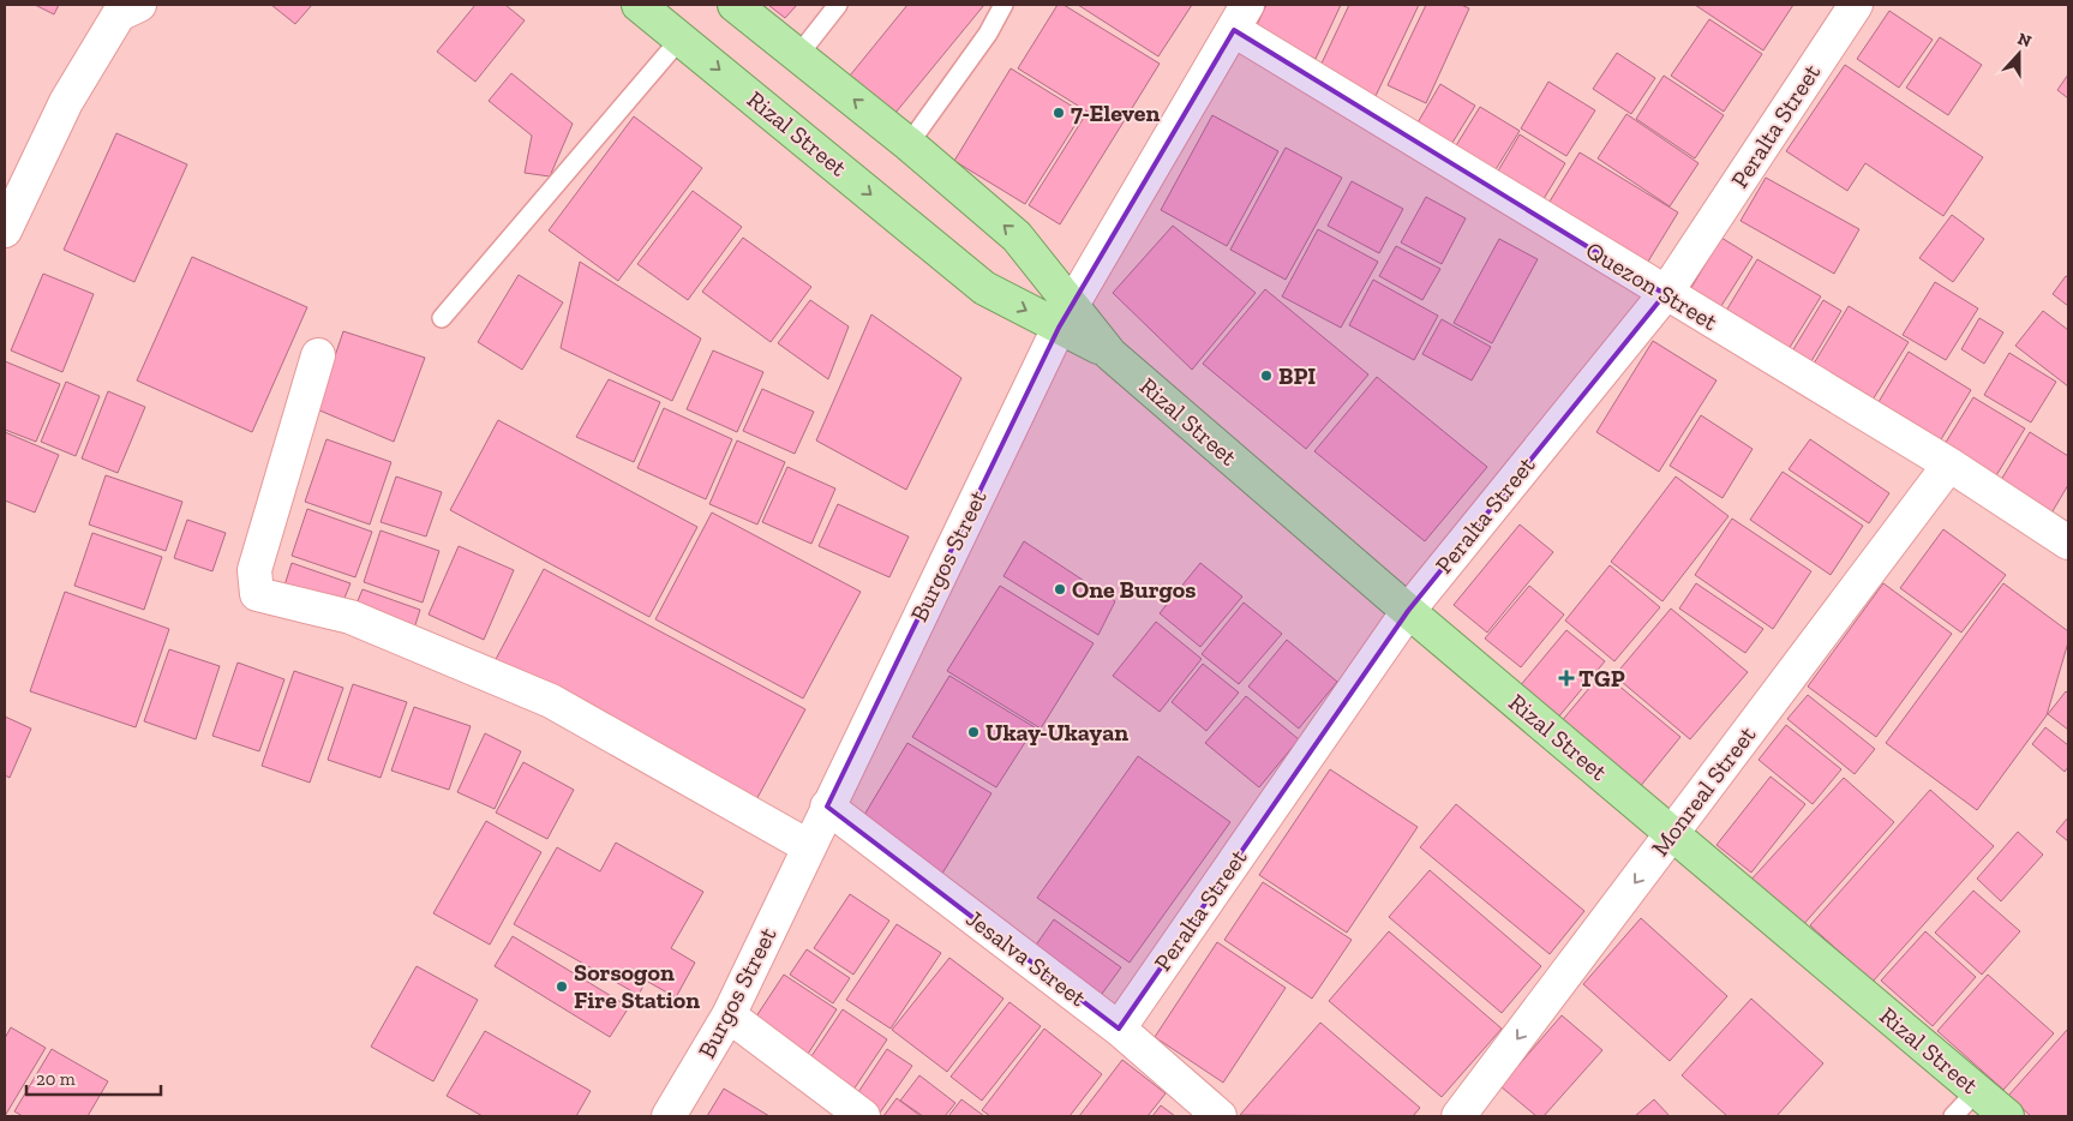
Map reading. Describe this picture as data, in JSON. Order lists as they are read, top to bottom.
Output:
{
  "streets": {
    "main road": ["Rizal Street"],
    "street": [
      "Peralta Street",
      "Quezon Street",
      "Burgos Street",
      "Monreal Street",
      "Jesalva Street"
    ]
  },
  "crossings": [
    ["Peralta Street", "Rizal Street"],
    ["Peralta Street", "Quezon Street"],
    ["Peralta Street", "Jesalva Street"],
    ["Rizal Street", "Burgos Street"],
    ["Rizal Street", "Monreal Street"],
    ["Quezon Street", "Burgos Street"],
    ["Quezon Street", "Monreal Street"],
    ["Burgos Street", "Jesalva Street"]
  ],
  "one_way": ["Monreal Street"],
  "places": {
    "other": [
      "7-Eleven",
      "BPI",
      "One Burgos",
      "Ukay-Ukayan",
      "Sorsogon Fire Station"
    ],
    "health": ["TGP"]
  },
  "scale_bar": "20 m",
  "north": "top"
}
